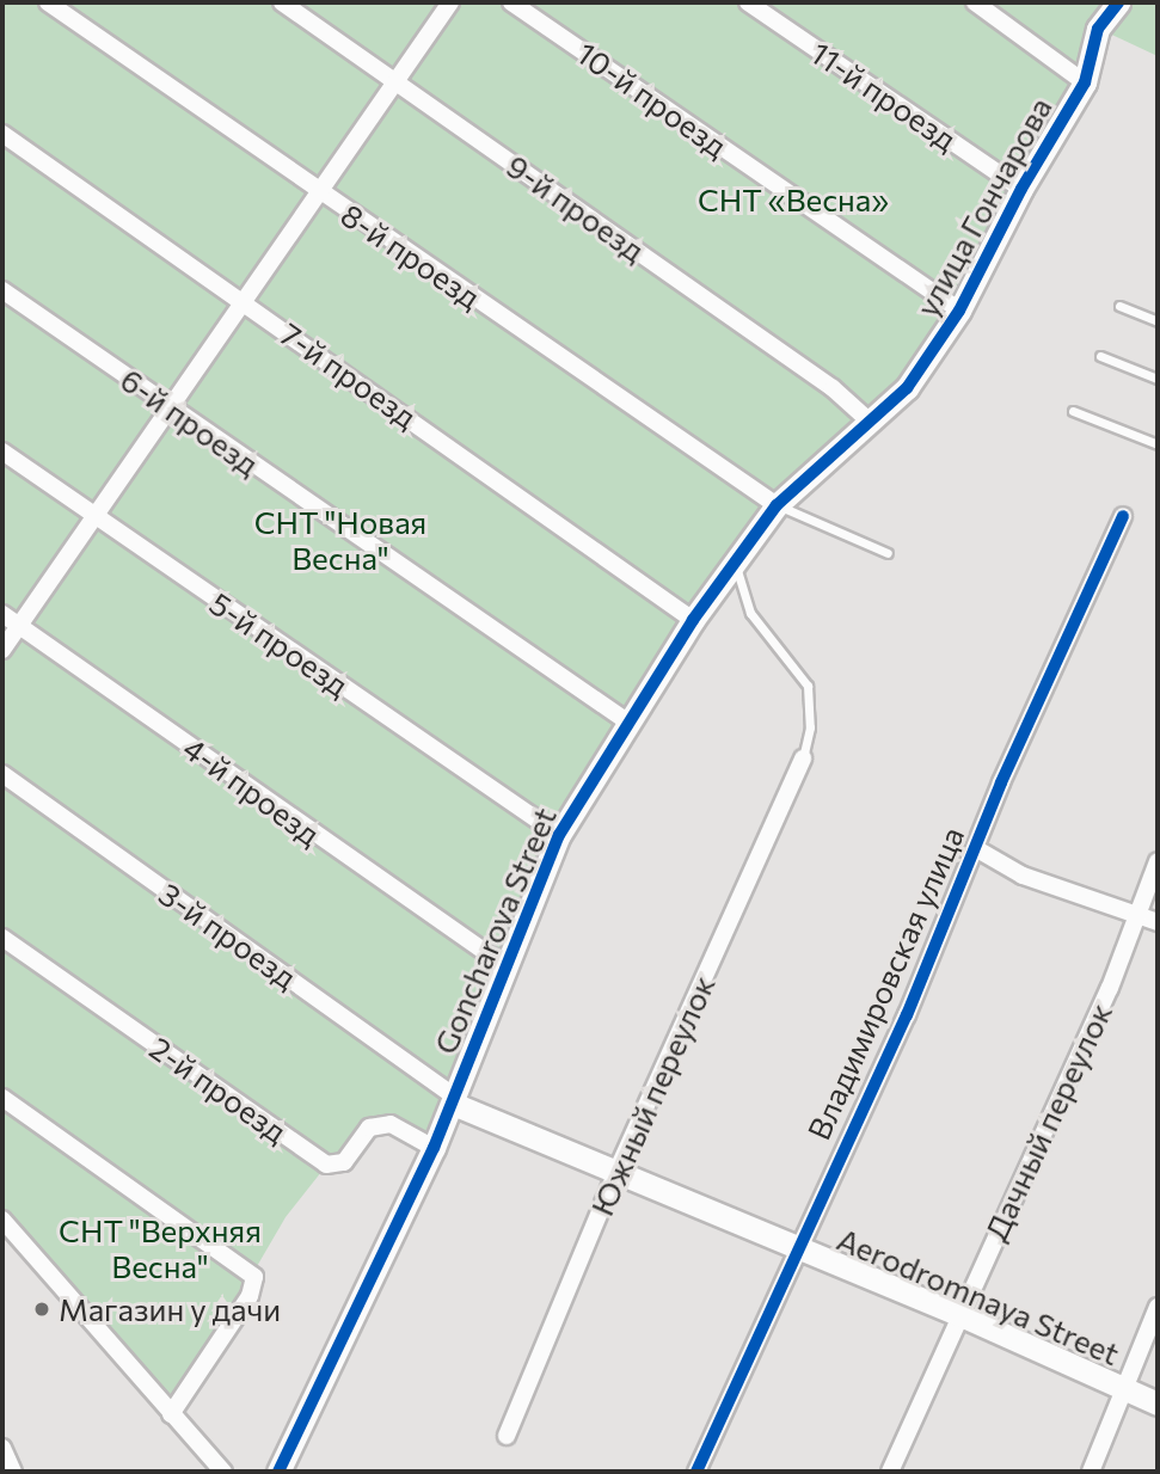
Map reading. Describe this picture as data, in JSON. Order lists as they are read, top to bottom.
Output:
{
  "streets": {
    "street": [
      "11-й проезд",
      "10-й проезд",
      "улица Гончарова",
      "9-й проезд",
      "8-й проезд",
      "7-й проезд",
      "6-й проезд",
      "5-й проезд",
      "4-й проезд",
      "Goncharova Street",
      "3-й проезд",
      "Владимировская улица",
      "2-й проезд",
      "Южный переулок",
      "Дачный переулок",
      "Aerodromnaya Street"
    ]
  },
  "crossings": [
    ["11-й проезд", "улица Гончарова"],
    ["10-й проезд", "улица Гончарова"],
    ["улица Гончарова", "9-й проезд"],
    ["улица Гончарова", "Goncharova Street"],
    ["9-й проезд", "Goncharova Street"],
    ["8-й проезд", "Goncharova Street"],
    ["7-й проезд", "Goncharova Street"],
    ["6-й проезд", "Goncharova Street"],
    ["5-й проезд", "Goncharova Street"],
    ["4-й проезд", "Goncharova Street"],
    ["Goncharova Street", "3-й проезд"],
    ["Goncharova Street", "2-й проезд"],
    ["Goncharova Street", "Aerodromnaya Street"],
    ["3-й проезд", "Aerodromnaya Street"],
    ["Владимировская улица", "Aerodromnaya Street"],
    ["Южный переулок", "Aerodromnaya Street"],
    ["Дачный переулок", "Aerodromnaya Street"]
  ],
  "parks": ["СНТ «Весна»", "СНТ \"Новая Весна\"", "СНТ \"Верхняя Весна\""],
  "places": ["Магазин у дачи"]
}
